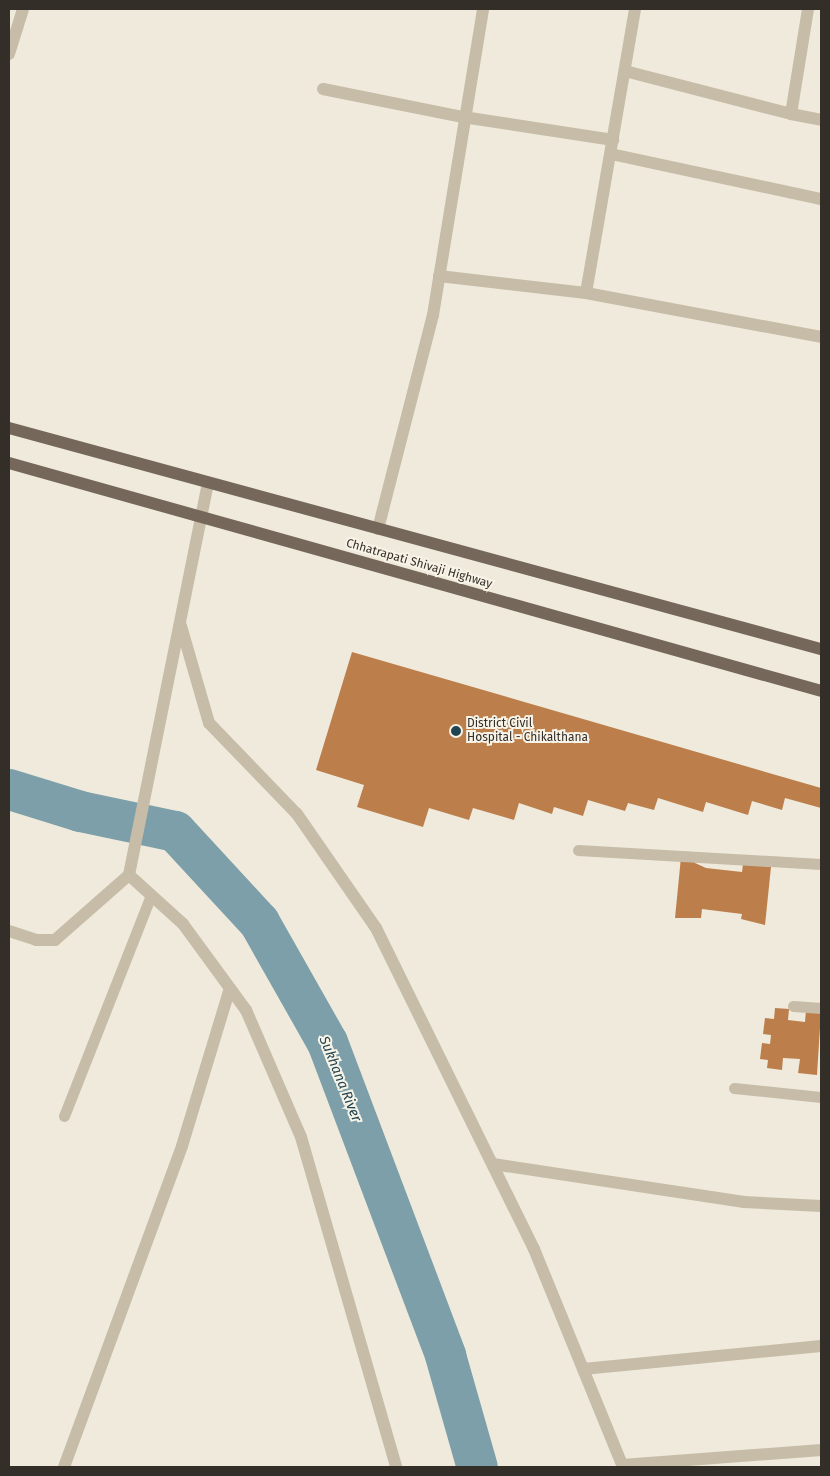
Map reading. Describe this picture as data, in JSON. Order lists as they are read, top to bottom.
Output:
{
  "streets": {
    "main road": ["Chhatrapati Shivaji Highway"]
  },
  "water": ["Sukhana River"],
  "places": ["District Civil Hospital - Chikalthana"]
}
